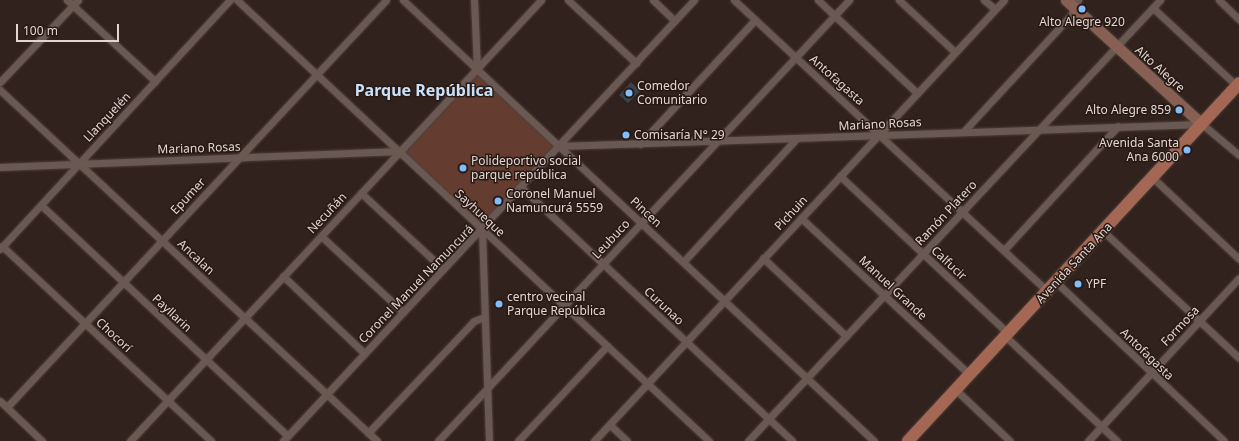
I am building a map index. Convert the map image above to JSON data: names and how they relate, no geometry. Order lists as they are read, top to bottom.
{
  "streets": {
    "main road": ["Alto Alegre", "Avenida Santa Ana"],
    "street": [
      "Antofagasta",
      "Llanquelén",
      "Mariano Rosas",
      "Epumer",
      "Pincen",
      "Necuñán",
      "Sayhueque",
      "Pichuin",
      "Ramón Platero",
      "Leubuco",
      "Ancalan",
      "Calfucir",
      "Coronel Manuel Namuncurá",
      "Manuel Grande",
      "Curunao",
      "Payllarin",
      "Formosa",
      "Chocorí"
    ]
  },
  "crossings": [
    ["Alto Alegre", "Mariano Rosas"],
    ["Alto Alegre", "Ramón Platero"],
    ["Alto Alegre", "Avenida Santa Ana"],
    ["Antofagasta", "Mariano Rosas"],
    ["Antofagasta", "Pichuin"],
    ["Antofagasta", "Ramón Platero"],
    ["Antofagasta", "Leubuco"],
    ["Antofagasta", "Avenida Santa Ana"],
    ["Antofagasta", "Formosa"],
    ["Llanquelén", "Mariano Rosas"],
    ["Llanquelén", "Ancalan"],
    ["Llanquelén", "Payllarin"],
    ["Llanquelén", "Chocorí"],
    ["Mariano Rosas", "Epumer"],
    ["Mariano Rosas", "Pincen"],
    ["Mariano Rosas", "Necuñán"],
    ["Mariano Rosas", "Sayhueque"],
    ["Mariano Rosas", "Pichuin"],
    ["Mariano Rosas", "Ramón Platero"],
    ["Mariano Rosas", "Leubuco"],
    ["Mariano Rosas", "Ancalan"],
    ["Mariano Rosas", "Avenida Santa Ana"],
    ["Mariano Rosas", "Coronel Manuel Namuncurá"],
    ["Epumer", "Sayhueque"],
    ["Epumer", "Ancalan"],
    ["Epumer", "Payllarin"],
    ["Epumer", "Chocorí"],
    ["Pincen", "Necuñán"],
    ["Pincen", "Pichuin"],
    ["Pincen", "Ramón Platero"],
    ["Pincen", "Leubuco"],
    ["Pincen", "Coronel Manuel Namuncurá"],
    ["Necuñán", "Sayhueque"],
    ["Necuñán", "Ancalan"],
    ["Necuñán", "Payllarin"],
    ["Necuñán", "Chocorí"],
    ["Sayhueque", "Pichuin"],
    ["Sayhueque", "Leubuco"],
    ["Sayhueque", "Coronel Manuel Namuncurá"],
    ["Pichuin", "Calfucir"],
    ["Pichuin", "Manuel Grande"],
    ["Pichuin", "Curunao"],
    ["Ramón Platero", "Calfucir"],
    ["Ramón Platero", "Manuel Grande"],
    ["Ramón Platero", "Curunao"],
    ["Leubuco", "Curunao"],
    ["Ancalan", "Coronel Manuel Namuncurá"],
    ["Calfucir", "Avenida Santa Ana"],
    ["Calfucir", "Formosa"],
    ["Avenida Santa Ana", "Manuel Grande"],
    ["Coronel Manuel Namuncurá", "Curunao"],
    ["Coronel Manuel Namuncurá", "Payllarin"]
  ],
  "districts": ["Parque República"],
  "places": [
    "Alto Alegre 920",
    "Comedor Comunitario",
    "Alto Alegre 859",
    "Comisaría N° 29",
    "Avenida Santa Ana 6000",
    "Polideportivo social parque república",
    "Coronel Manuel Namuncurá 5559",
    "YPF",
    "centro vecinal Parque República"
  ],
  "scale_bar": "100 m"
}
